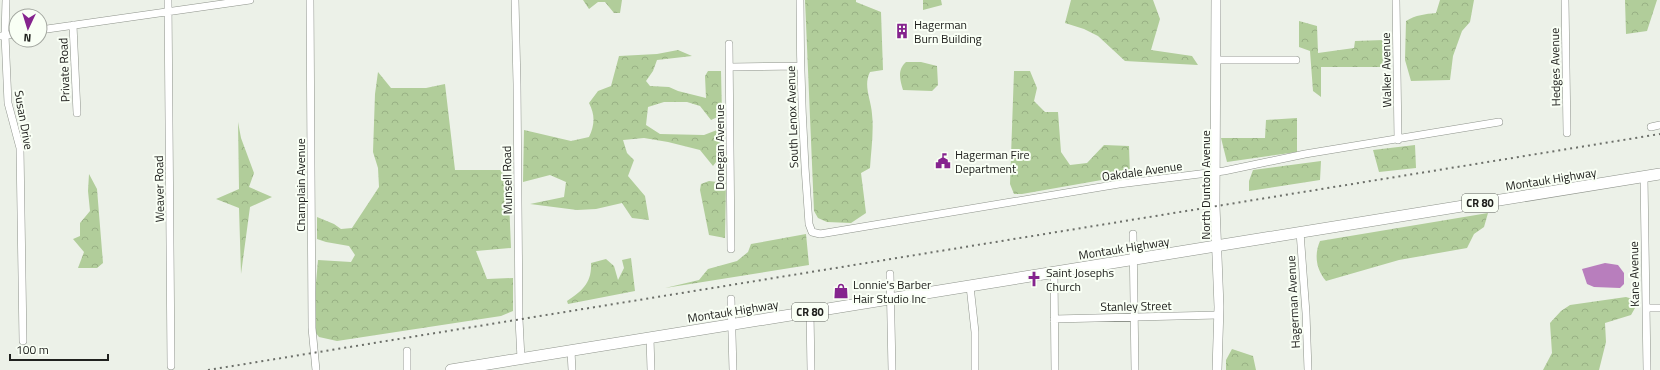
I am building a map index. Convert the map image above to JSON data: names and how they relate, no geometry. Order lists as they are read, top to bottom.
{
  "streets": {
    "main road": ["Montauk Highway", "CR 80"],
    "street": [
      "Hedges Avenue",
      "Private Road",
      "Walker Avenue",
      "South Lenox Avenue",
      "Susan Drive",
      "Donegan Avenue",
      "Oakdale Avenue",
      "Munsell Road",
      "Champlain Avenue",
      "North Dunton Avenue",
      "Weaver Road",
      "Kane Avenue",
      "Hagerman Avenue",
      "Stanley Street"
    ]
  },
  "crossings": [
    ["Walker Avenue", "Oakdale Avenue"],
    ["South Lenox Avenue", "Oakdale Avenue"],
    ["Oakdale Avenue", "North Dunton Avenue"],
    ["Montauk Highway", "Munsell Road"],
    ["Montauk Highway", "North Dunton Avenue"],
    ["Montauk Highway", "Kane Avenue"],
    ["Montauk Highway", "Hagerman Avenue"],
    ["North Dunton Avenue", "Stanley Street"]
  ],
  "places": {
    "building": ["Hagerman Burn Building"],
    "public building": ["Hagerman Fire Department"],
    "church": ["Saint Josephs Church"],
    "shop": ["Lonnie's Barber Hair Studio Inc"]
  },
  "scale_bar": "100 m",
  "north": "bottom"
}
